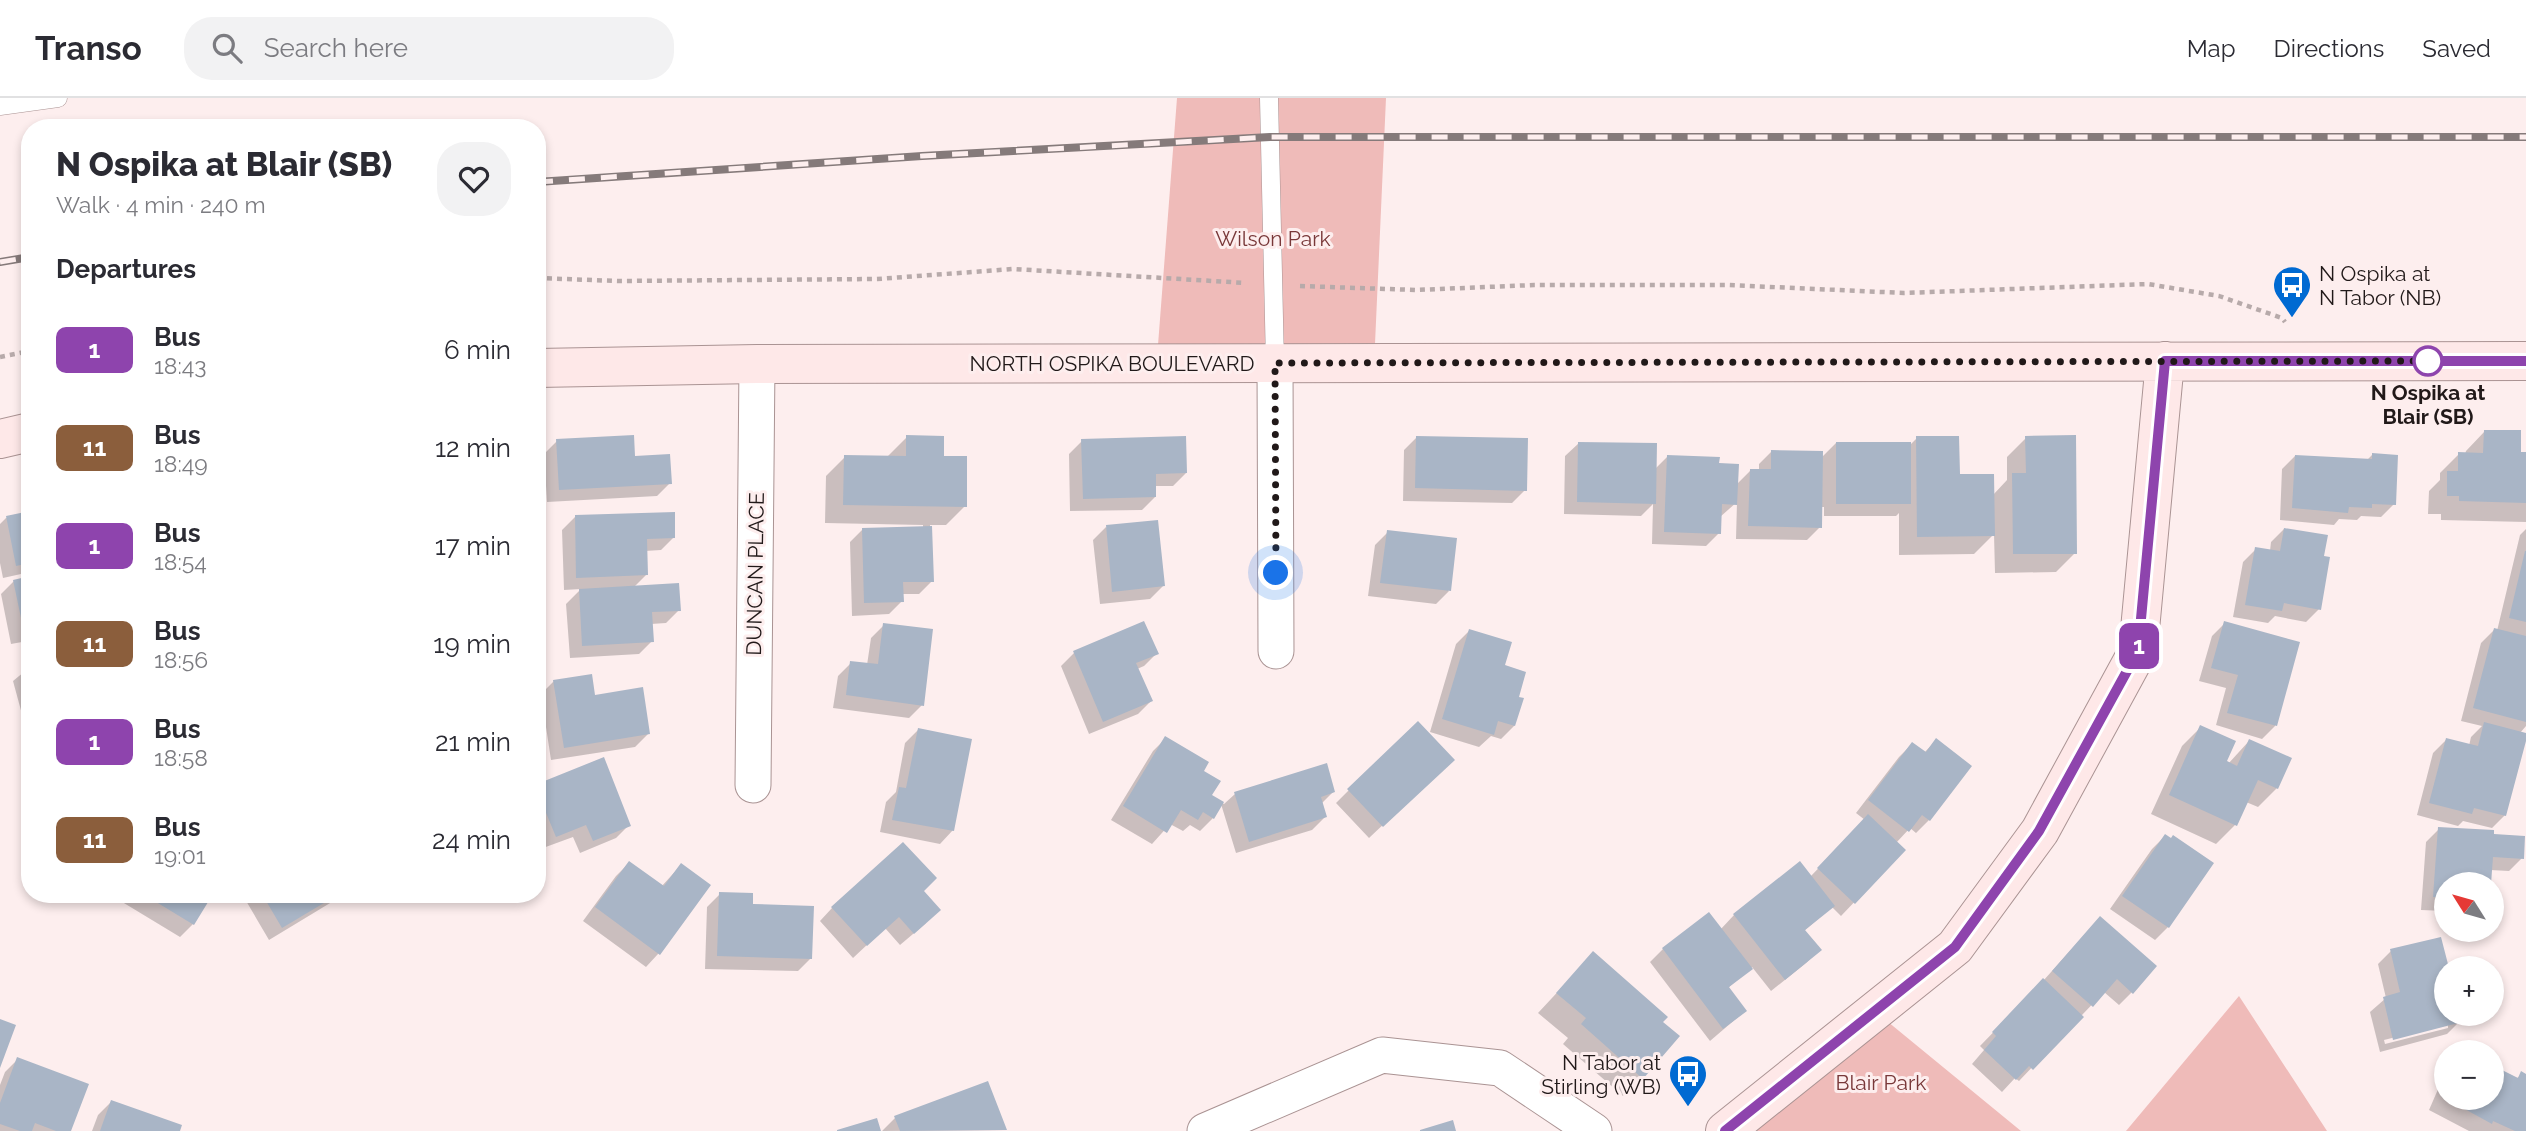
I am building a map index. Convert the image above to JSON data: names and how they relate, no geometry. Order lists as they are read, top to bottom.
{
  "streets": {
    "street": ["NORTH OSPIKA BOULEVARD", "DUNCAN PLACE"]
  },
  "crossings": [
    ["NORTH OSPIKA BOULEVARD", "DUNCAN PLACE"]
  ],
  "parks": ["Wilson Park", "Blair Park"],
  "places": {
    "bus stop": ["N Ospika at N Tabor (NB)", "N Tabor at Stirling (WB)"],
    "other": ["N Ospika at Blair (SB)"]
  },
  "lines": ["bus line 1"],
  "north": "top left",
  "page": {
    "header": "Transo",
    "search": "Search here",
    "nav": ["Map", "Directions", "Saved"],
    "on_map": "1",
    "heading": [
      ["N Ospika at Blair (SB)", "Walk · 4 min · 240 m"],
      "Departures"
    ],
    "list": [
      {
        "mark": "1",
        "name": "Bus",
        "note": "18:43",
        "value": "6 min"
      },
      {
        "mark": "11",
        "name": "Bus",
        "note": "18:49",
        "value": "12 min"
      },
      {
        "mark": "1",
        "name": "Bus",
        "note": "18:54",
        "value": "17 min"
      },
      {
        "mark": "11",
        "name": "Bus",
        "note": "18:56",
        "value": "19 min"
      },
      {
        "mark": "1",
        "name": "Bus",
        "note": "18:58",
        "value": "21 min"
      },
      {
        "mark": "11",
        "name": "Bus",
        "note": "19:01",
        "value": "24 min"
      }
    ],
    "map_buttons": ["+", "−"]
  }
}
